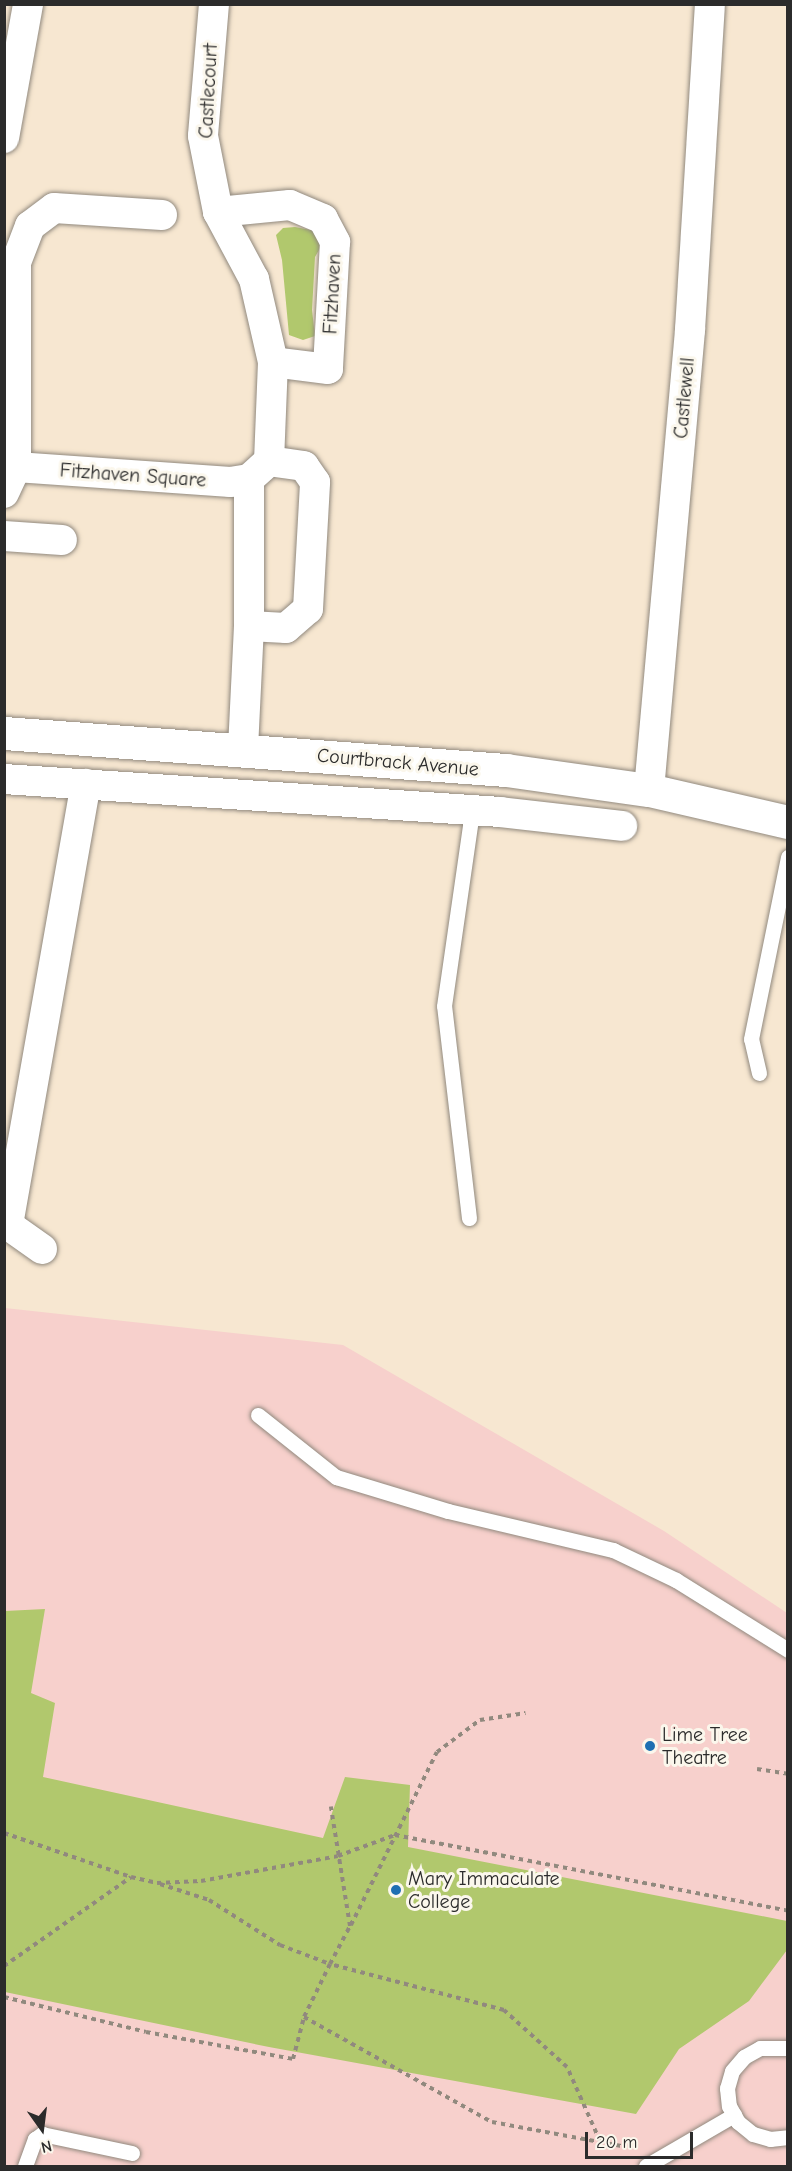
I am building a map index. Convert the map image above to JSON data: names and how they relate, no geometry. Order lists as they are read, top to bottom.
{
  "streets": {
    "street": [
      "Castlecourt",
      "Fitzhaven",
      "Castlewell",
      "Fitzhaven Square",
      "Courtbrack Avenue"
    ]
  },
  "crossings": [
    ["Castlecourt", "Fitzhaven"],
    ["Castlewell", "Courtbrack Avenue"]
  ],
  "places": ["Lime Tree Theatre", "Mary Immaculate College"],
  "scale_bar": "20 m",
  "north": "bottom"
}
